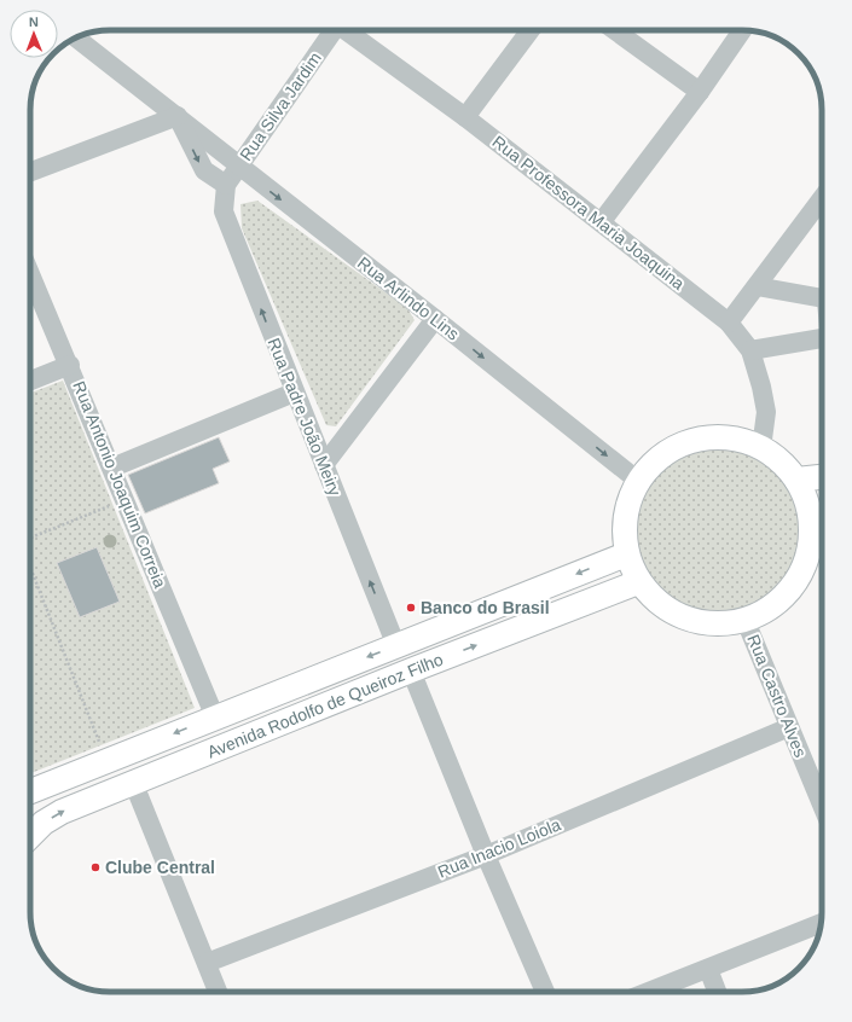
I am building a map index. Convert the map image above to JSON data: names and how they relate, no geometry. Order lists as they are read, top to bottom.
{
  "streets": {
    "main road": ["Avenida Rodolfo de Queiroz Filho"],
    "street": [
      "Rua Silva Jardim",
      "Rua Professora Maria Joaquina",
      "Rua Arlindo Lins",
      "Rua Padre João Meiry",
      "Rua Antonio Joaquim Correia",
      "Rua Castro Alves",
      "Rua Inacio Loiola"
    ]
  },
  "crossings": [
    ["Rua Silva Jardim", "Rua Arlindo Lins"],
    ["Rua Silva Jardim", "Rua Padre João Meiry"],
    ["Rua Arlindo Lins", "Rua Padre João Meiry"],
    ["Rua Padre João Meiry", "Avenida Rodolfo de Queiroz Filho"],
    ["Rua Antonio Joaquim Correia", "Avenida Rodolfo de Queiroz Filho"],
    ["Rua Castro Alves", "Rua Inacio Loiola"]
  ],
  "one_way": ["Rua Arlindo Lins", "Rua Padre João Meiry"],
  "places": ["Banco do Brasil", "Clube Central"],
  "north": "top"
}
